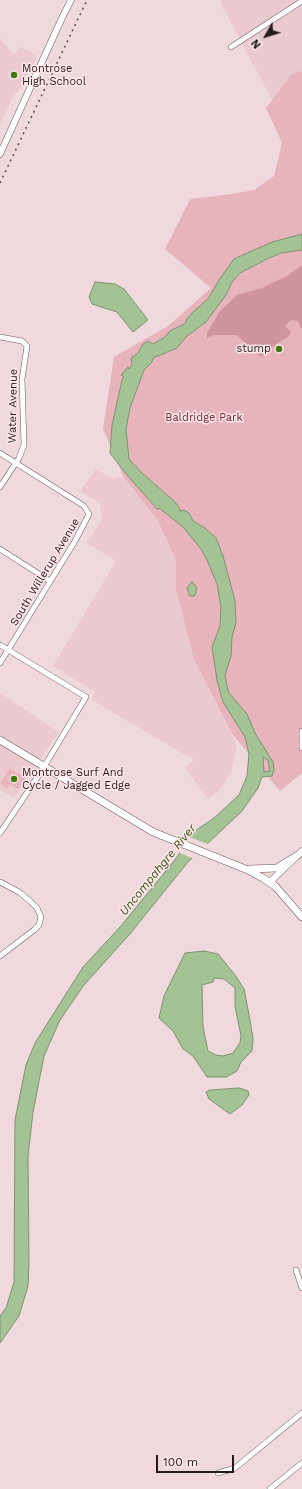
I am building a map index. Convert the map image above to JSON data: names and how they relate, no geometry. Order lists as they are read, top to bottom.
{
  "streets": {
    "street": ["Water Avenue", "South Willerup Avenue"]
  },
  "crossings": [
    ["Water Avenue", "South Willerup Avenue"]
  ],
  "water": ["Uncompahgre River"],
  "parks": ["Baldridge Park"],
  "places": ["Montrose High School", "stump", "Montrose Surf And Cycle / Jagged Edge"],
  "scale_bar": "100 m",
  "north": "bottom left"
}
